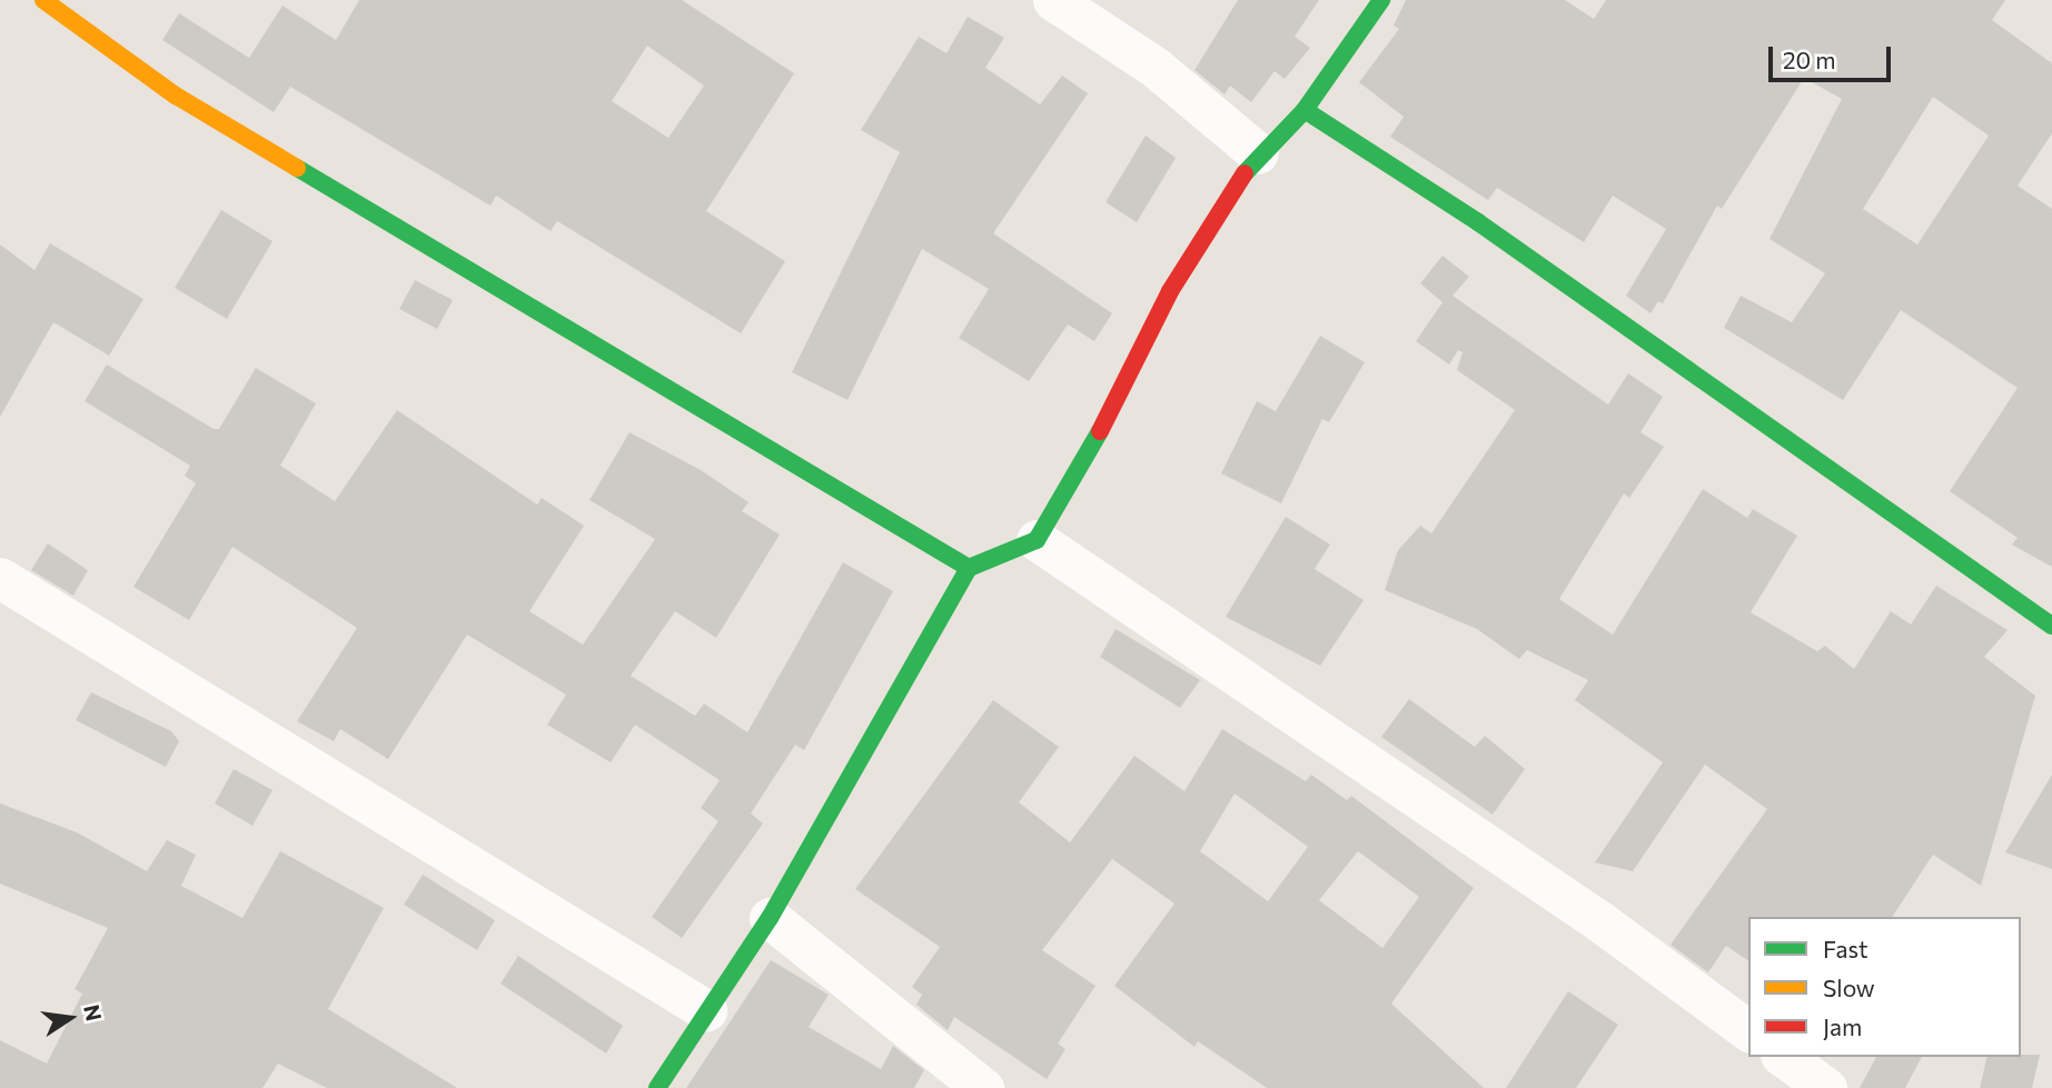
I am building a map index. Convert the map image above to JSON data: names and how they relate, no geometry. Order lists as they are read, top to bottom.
{
  "legend": ["Fast", "Slow", "Jam"],
  "scale_bar": "20 m",
  "north": "right"
}
